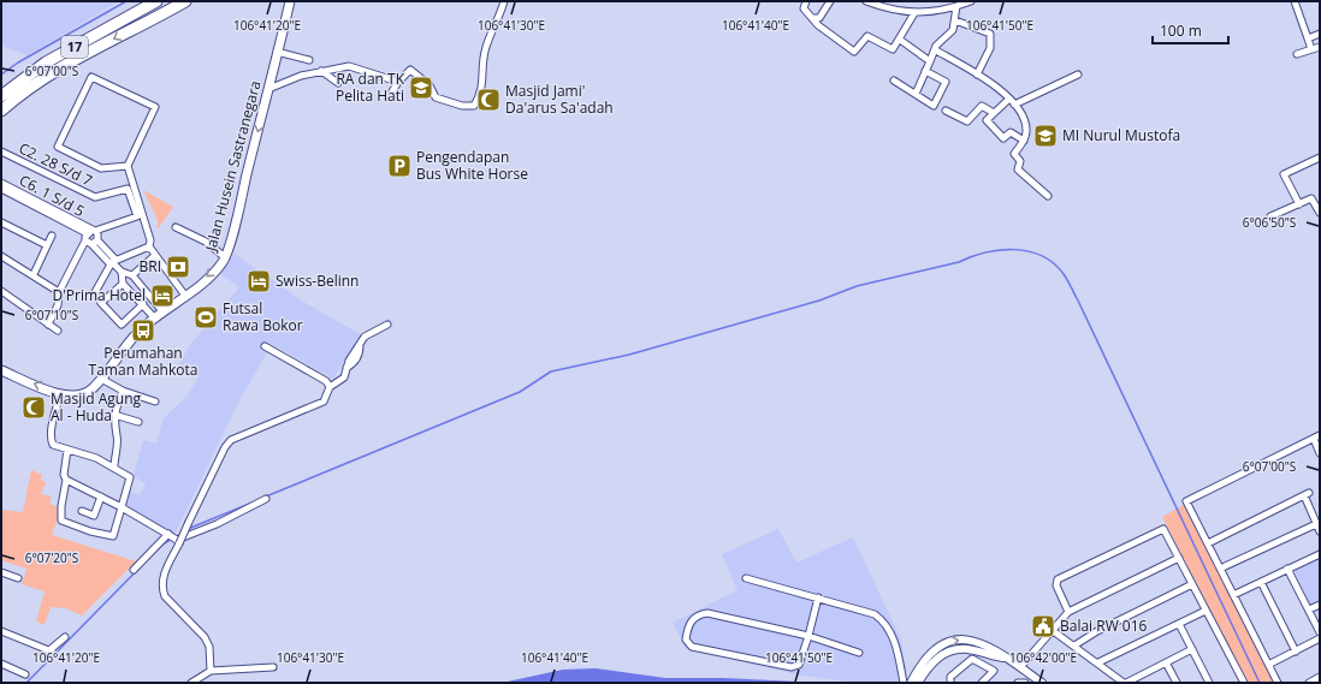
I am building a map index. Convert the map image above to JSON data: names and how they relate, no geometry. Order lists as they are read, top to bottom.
{
  "streets": {
    "highway": ["17"],
    "main road": ["Jalan Husein Sastranegara"],
    "street": ["C2. 28 S/d 7", "C6. 1 S/d 5"]
  },
  "crossings": [
    ["C2. 28 S/d 7", "C6. 1 S/d 5"]
  ],
  "places": {
    "school or university": ["RA dan TK Pelita Hati", "MI Nurul Mustofa"],
    "mosque": ["Masjid Jami' Da'arus Sa'adah", "Masjid Agung Al - Huda"],
    "parking": ["Pengendapan Bus White Horse"],
    "bank": ["BRI"],
    "hotel": ["Swiss-Belinn", "D'Prima Hotel"],
    "sports": ["Futsal Rawa Bokor"],
    "bus stop": ["Perumahan Taman Mahkota"],
    "public building": ["Balai RW 016"]
  },
  "scale_bar": "100 m",
  "coordinates": [
    "106°41'20\"E",
    "106°41'30\"E",
    "106°41'40\"E",
    "106°41'50\"E",
    "6°07'00\"S",
    "6°06'50\"S",
    "6°07'10\"S",
    "6°07'20\"S",
    "106°42'00\"E"
  ]
}
